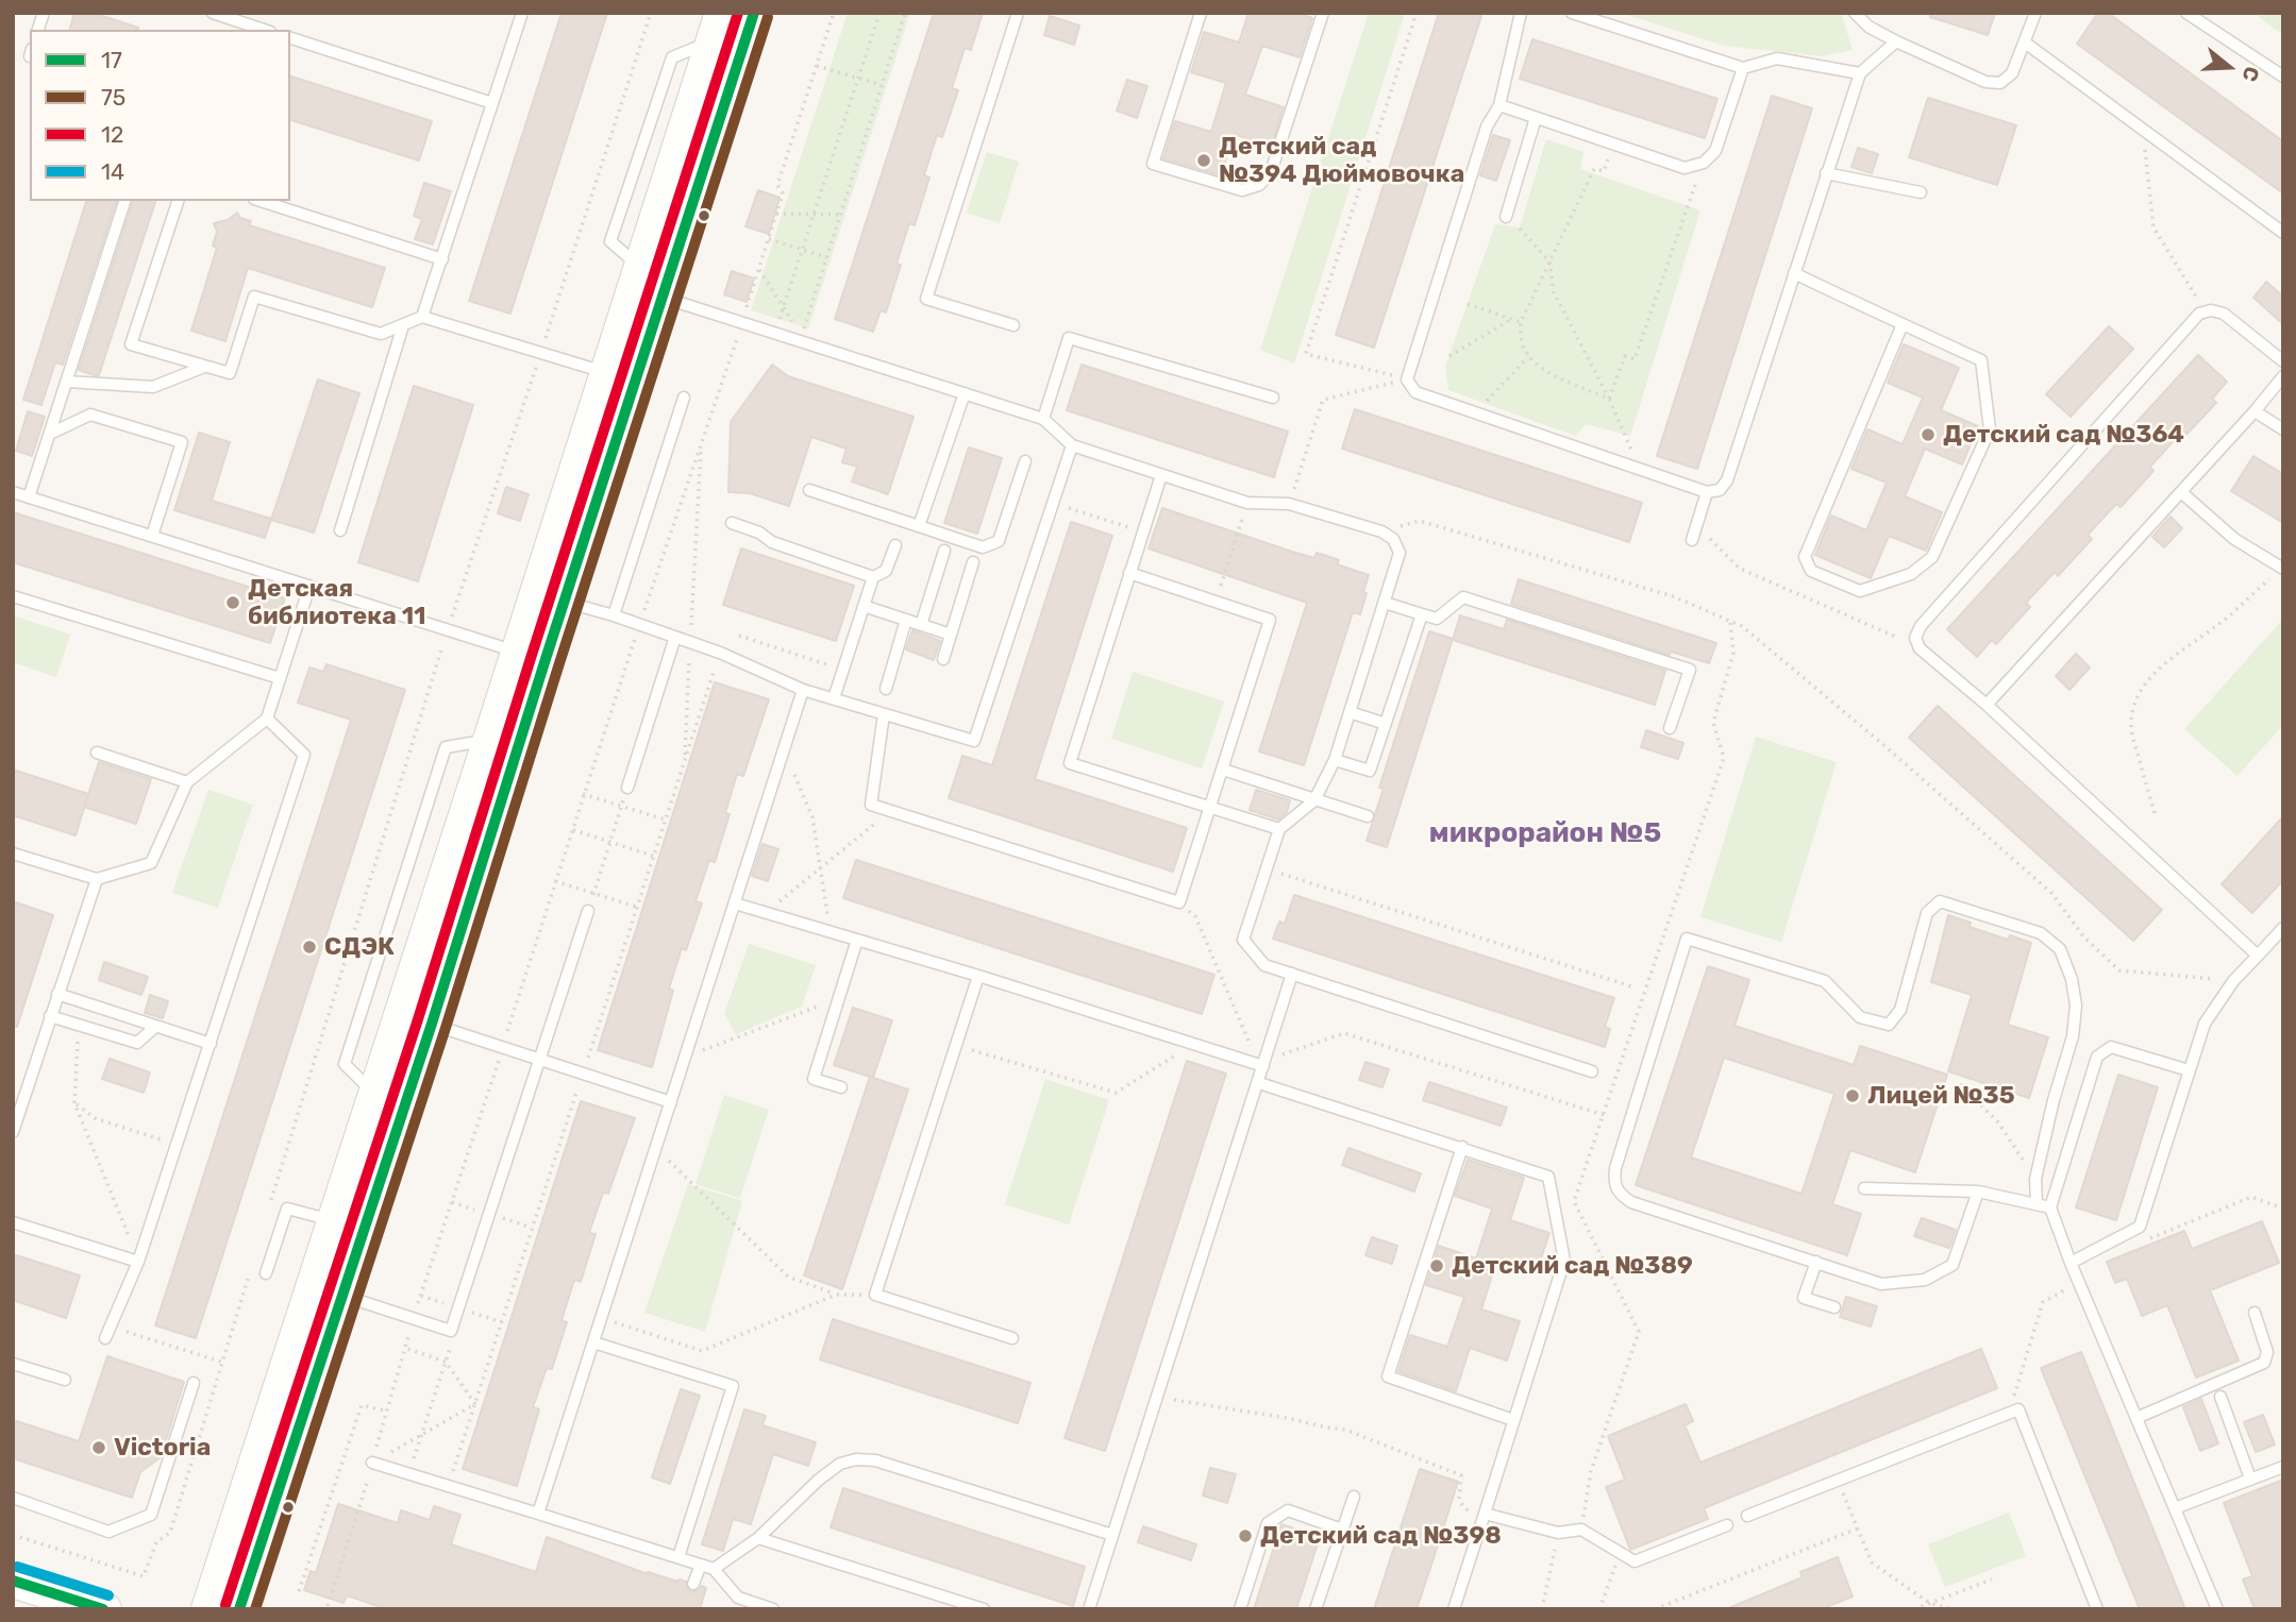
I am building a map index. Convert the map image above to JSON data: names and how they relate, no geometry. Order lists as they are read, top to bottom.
{
  "districts": ["микрорайон №5"],
  "places": [
    "Детский сад №394 Дюймовочка",
    "Детский сад №364",
    "Детская библиотека 11",
    "СДЭК",
    "Лицей №35",
    "Детский сад №389",
    "Victoria",
    "Детский сад №398"
  ],
  "lines": [
    "transit line 17",
    "transit line 12",
    "transit line 75",
    "transit line 14"
  ],
  "legend": [
    "17",
    "75",
    "12",
    "14"
  ],
  "north": "right"
}
